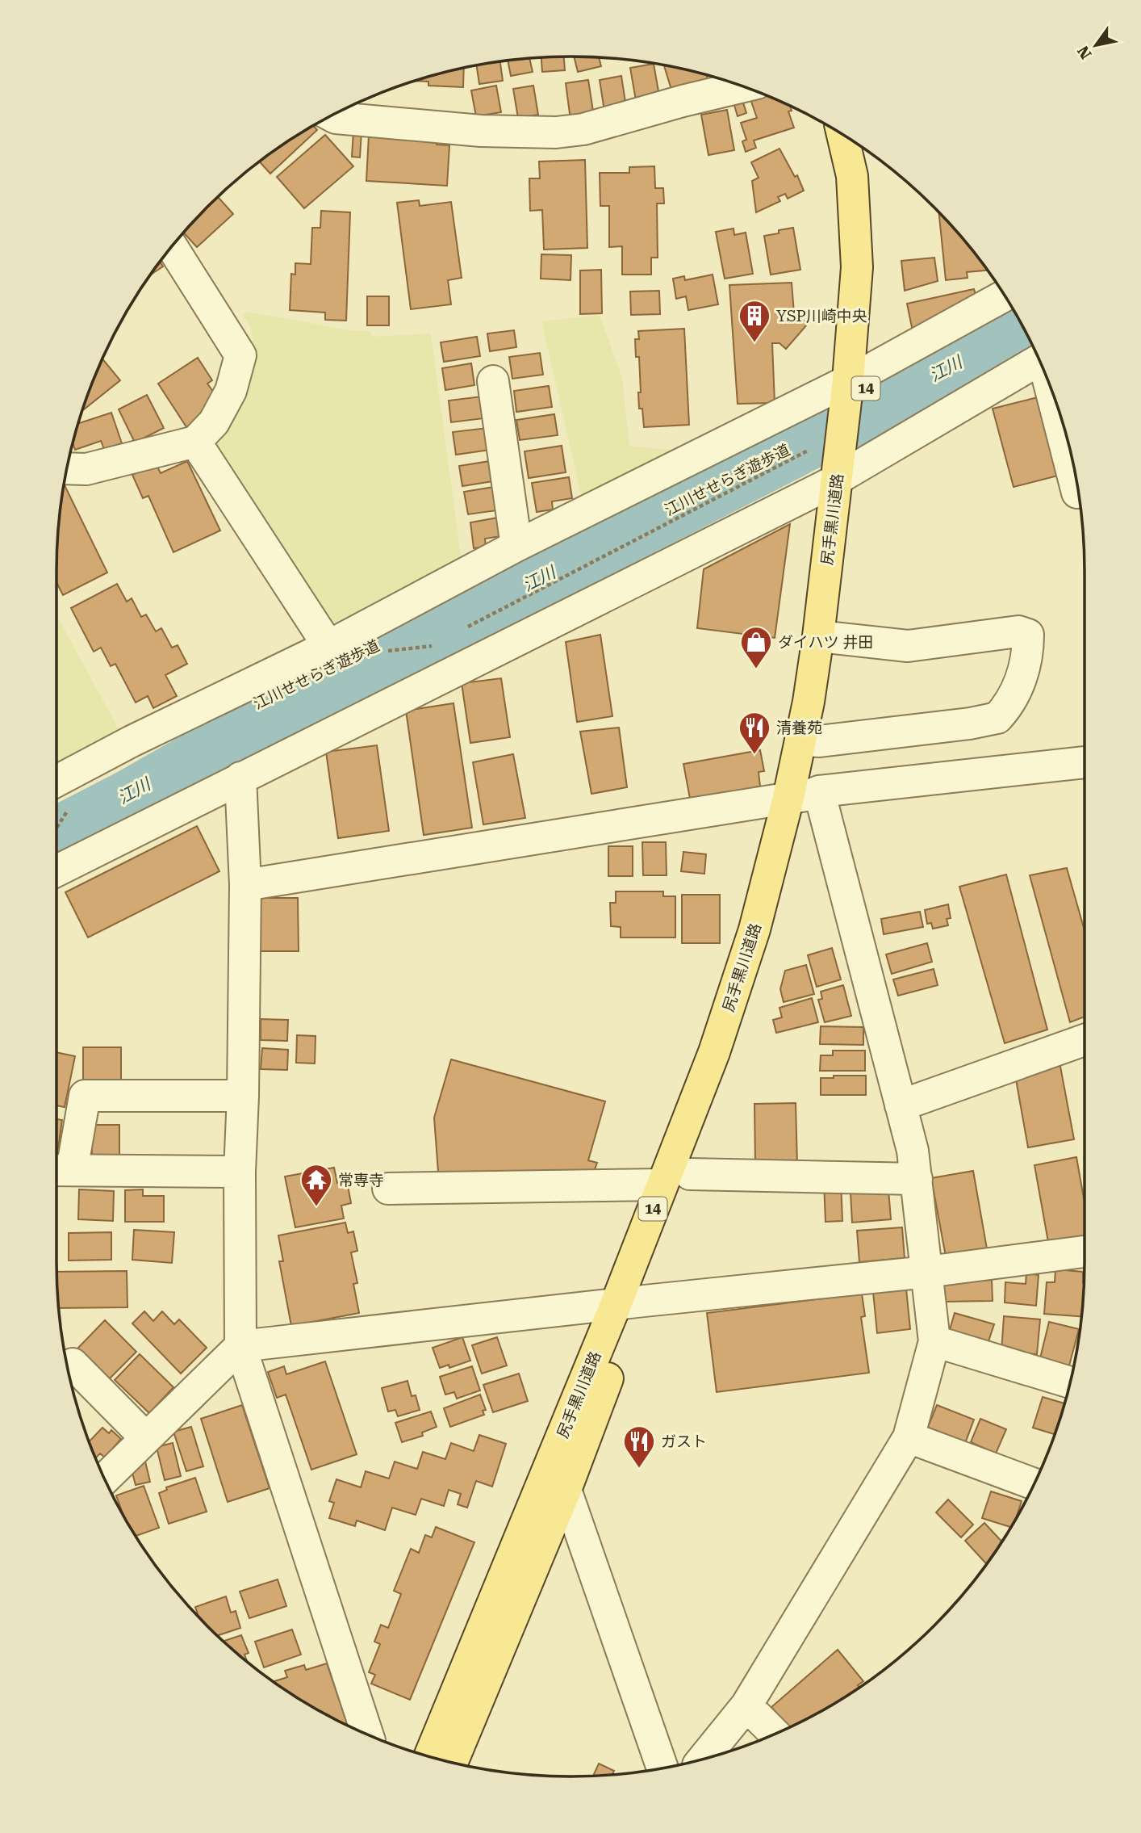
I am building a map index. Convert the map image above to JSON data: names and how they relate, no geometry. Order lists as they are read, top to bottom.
{
  "streets": {
    "main road": ["14", "尻手黒川道路"],
    "path": ["江川せせらぎ遊歩道"]
  },
  "water": ["江川"],
  "places": {
    "building": ["YSP川崎中央"],
    "shop": ["ダイハツ 井田"],
    "restaurant": ["清養苑", "ガスト"],
    "temple": ["常専寺"]
  },
  "north": "bottom left"
}
